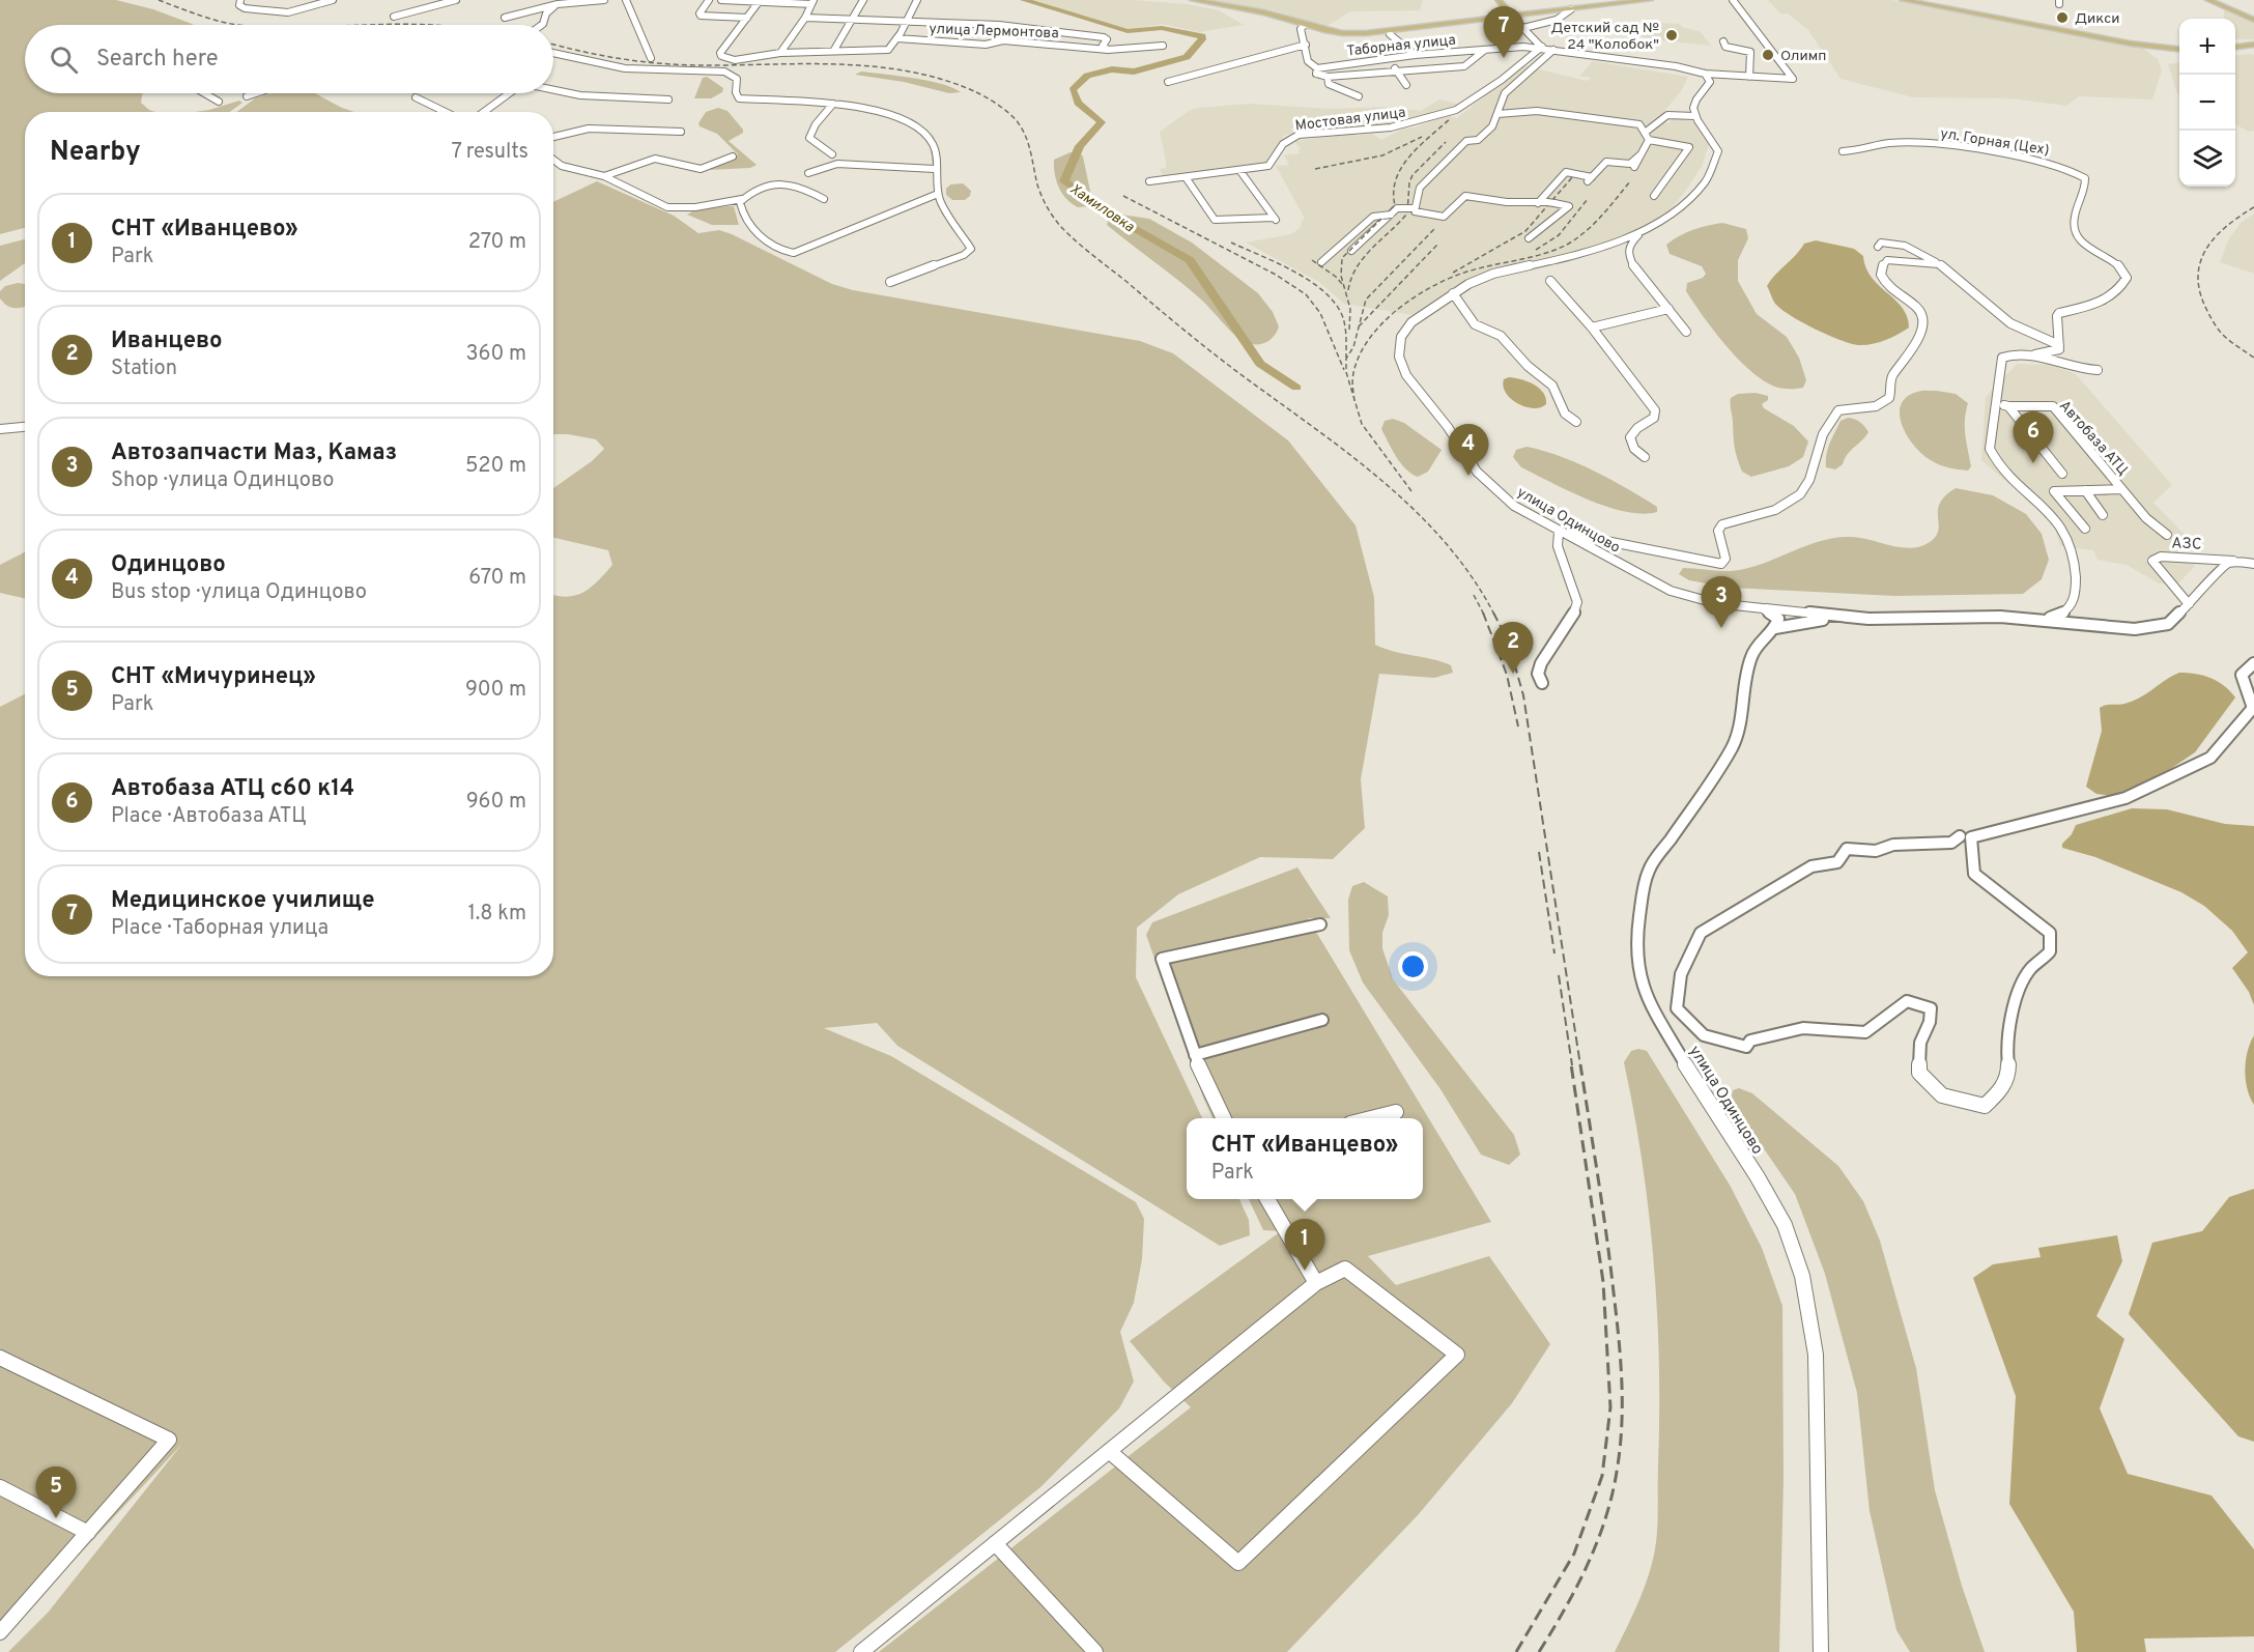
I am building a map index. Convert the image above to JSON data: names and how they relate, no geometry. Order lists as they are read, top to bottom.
{
  "streets": {
    "street": [
      "улица Лермонтова",
      "Таборная улица",
      "Мостовая улица",
      "ул. Горная (Цех)",
      "Автобаза АТЦ",
      "улица Одинцово",
      "АЗС"
    ]
  },
  "crossings": [
    ["Таборная улица", "Мостовая улица"],
    ["Автобаза АТЦ", "улица Одинцово"],
    ["улица Одинцово", "АЗС"]
  ],
  "water": ["Хамиловка"],
  "places": ["Дикси", "Детский сад № 24 \"Колобок\"", "Олимп"],
  "page": {
    "pins": [
      "7",
      "6",
      "4",
      "3",
      "2",
      "1",
      "5"
    ],
    "map_buttons": ["+", "−"],
    "search": "Search here",
    "heading": ["Nearby", "7 results"],
    "list": [
      {
        "mark": "1",
        "name": "СНТ «Иванцево»",
        "note": "Park",
        "value": "270 m"
      },
      {
        "mark": "2",
        "name": "Иванцево",
        "note": "Station",
        "value": "360 m"
      },
      {
        "mark": "3",
        "name": "Автозапчасти Маз, Камаз",
        "note": "Shop · улица Одинцово",
        "value": "520 m"
      },
      {
        "mark": "4",
        "name": "Одинцово",
        "note": "Bus stop · улица Одинцово",
        "value": "670 m"
      },
      {
        "mark": "5",
        "name": "СНТ «Мичуринец»",
        "note": "Park",
        "value": "900 m"
      },
      {
        "mark": "6",
        "name": "Автобаза АТЦ с60 к14",
        "note": "Place · Автобаза АТЦ",
        "value": "960 m"
      },
      {
        "mark": "7",
        "name": "Медицинское училище",
        "note": "Place · Таборная улица",
        "value": "1.8 km"
      }
    ],
    "popup": ["СНТ «Иванцево»", "Park"]
  }
}
